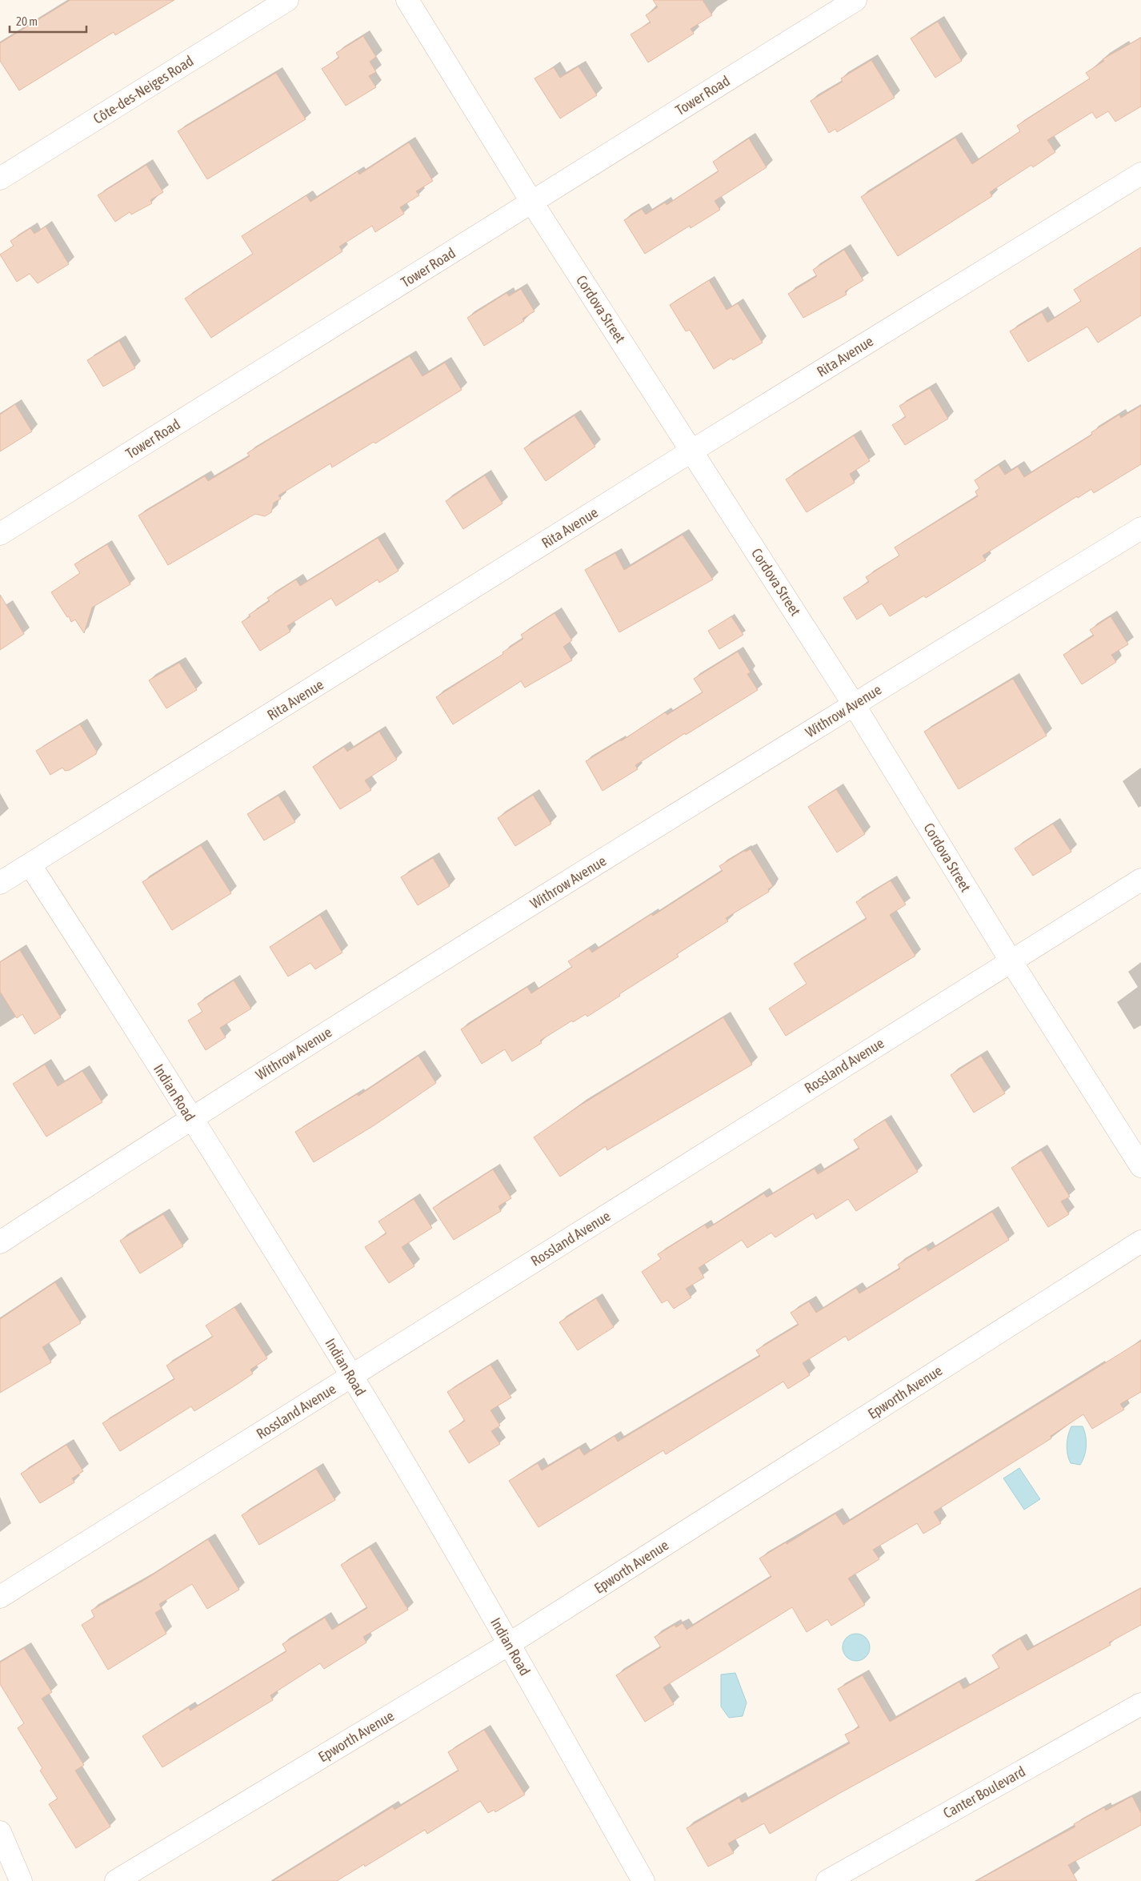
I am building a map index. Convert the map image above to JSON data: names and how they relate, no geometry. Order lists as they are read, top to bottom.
{
  "streets": {
    "street": [
      "Côte-des-Neiges Road",
      "Tower Road",
      "Cordova Street",
      "Rita Avenue",
      "Withrow Avenue",
      "Rossland Avenue",
      "Indian Road",
      "Epworth Avenue",
      "Canter Boulevard"
    ]
  },
  "crossings": [
    ["Tower Road", "Cordova Street"],
    ["Cordova Street", "Rita Avenue"],
    ["Cordova Street", "Withrow Avenue"],
    ["Cordova Street", "Rossland Avenue"],
    ["Rita Avenue", "Indian Road"],
    ["Withrow Avenue", "Indian Road"],
    ["Rossland Avenue", "Indian Road"],
    ["Indian Road", "Epworth Avenue"]
  ],
  "scale_bar": "20 m"
}
